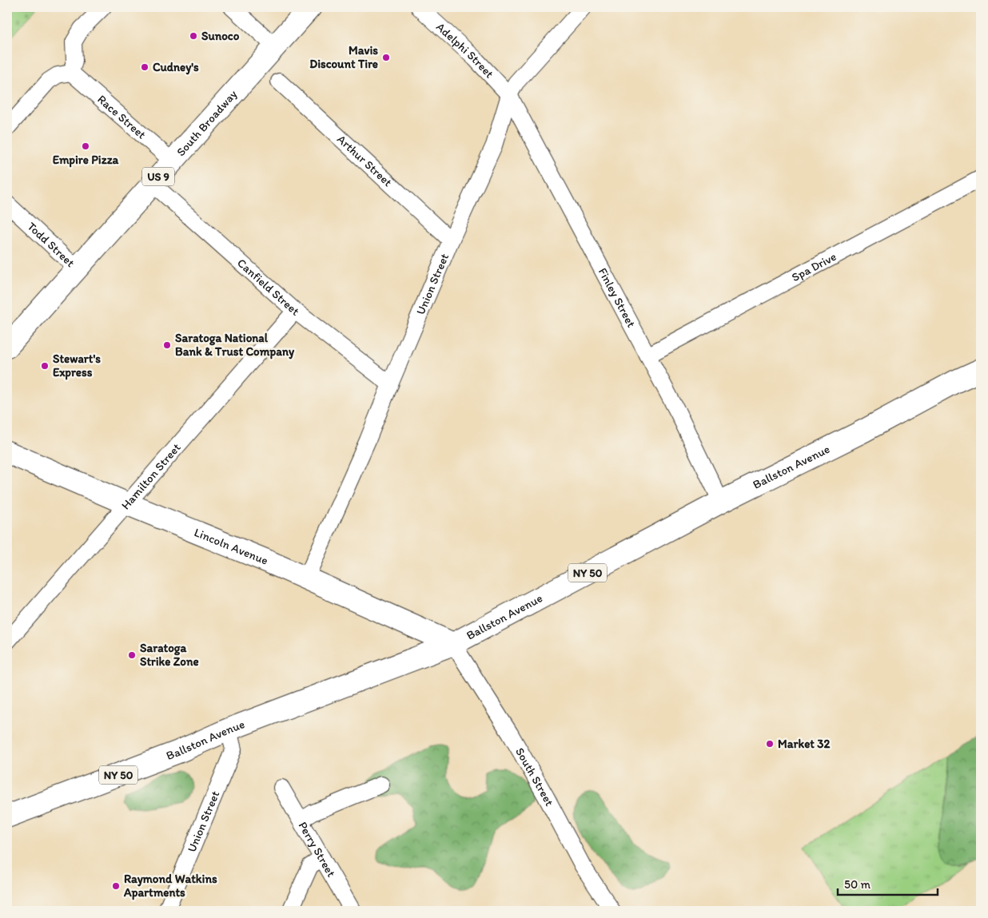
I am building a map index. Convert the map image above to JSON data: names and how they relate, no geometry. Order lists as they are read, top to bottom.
{
  "streets": {
    "main road": [
      "South Broadway",
      "US 9",
      "Ballston Avenue",
      "Lincoln Avenue",
      "NY 50"
    ],
    "street": [
      "Adelphi Street",
      "Race Street",
      "Arthur Street",
      "Todd Street",
      "Spa Drive",
      "Union Street",
      "Canfield Street",
      "Finley Street",
      "Hamilton Street",
      "South Street",
      "Perry Street"
    ]
  },
  "crossings": [
    ["Adelphi Street", "Union Street"],
    ["Adelphi Street", "Finley Street"],
    ["Race Street", "South Broadway"],
    ["South Broadway", "Todd Street"],
    ["South Broadway", "Canfield Street"],
    ["Arthur Street", "Union Street"],
    ["Spa Drive", "Finley Street"],
    ["Union Street", "Canfield Street"],
    ["Union Street", "Finley Street"],
    ["Union Street", "Ballston Avenue"],
    ["Union Street", "Lincoln Avenue"],
    ["Canfield Street", "Hamilton Street"],
    ["Finley Street", "Ballston Avenue"],
    ["Ballston Avenue", "Lincoln Avenue"],
    ["Ballston Avenue", "South Street"],
    ["Hamilton Street", "Lincoln Avenue"],
    ["Lincoln Avenue", "South Street"]
  ],
  "places": [
    "Sunoco",
    "Mavis Discount Tire",
    "Cudney's",
    "Empire Pizza",
    "Saratoga National Bank & Trust Company",
    "Stewart's Express",
    "Saratoga Strike Zone",
    "Market 32",
    "Raymond Watkins Apartments"
  ],
  "scale_bar": "50 m"
}
